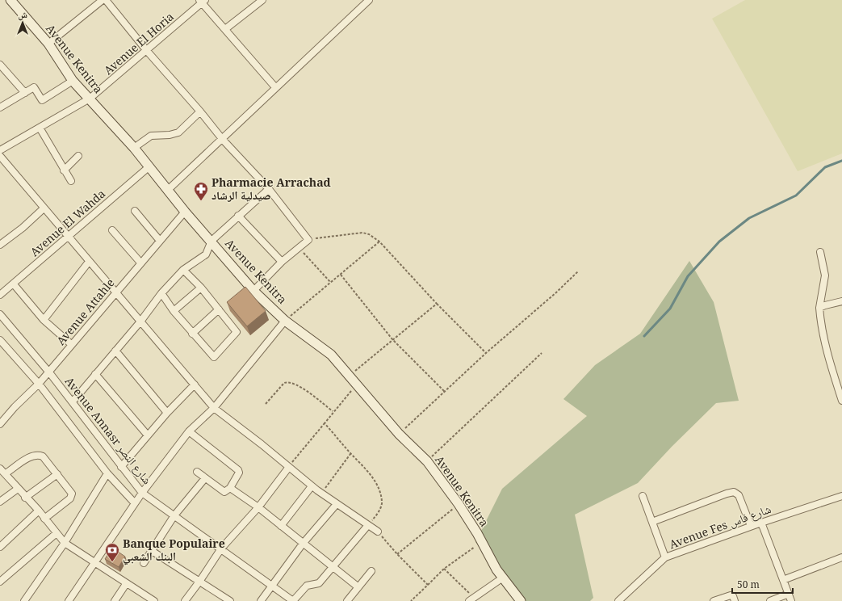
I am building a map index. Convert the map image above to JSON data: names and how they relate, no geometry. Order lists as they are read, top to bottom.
{
  "streets": {
    "street": [
      "Avenue El Horia",
      "Avenue Kenitra",
      "Avenue El Wahda",
      "Avenue Attahle",
      "Avenue Annasr شارع النصر",
      "Avenue Fes شارع فاس"
    ]
  },
  "crossings": [
    ["Avenue El Horia", "Avenue Kenitra"],
    ["Avenue Kenitra", "Avenue El Wahda"],
    ["Avenue Kenitra", "Avenue Attahle"],
    ["Avenue Attahle", "Avenue Annasr شارع النصر"]
  ],
  "places": {
    "pharmacy": ["Pharmacie Arrachad صيدلية الرشاد"],
    "bank": ["Banque Populaire البنك الشعبي"]
  },
  "scale_bar": "50 m",
  "north": "top"
}
